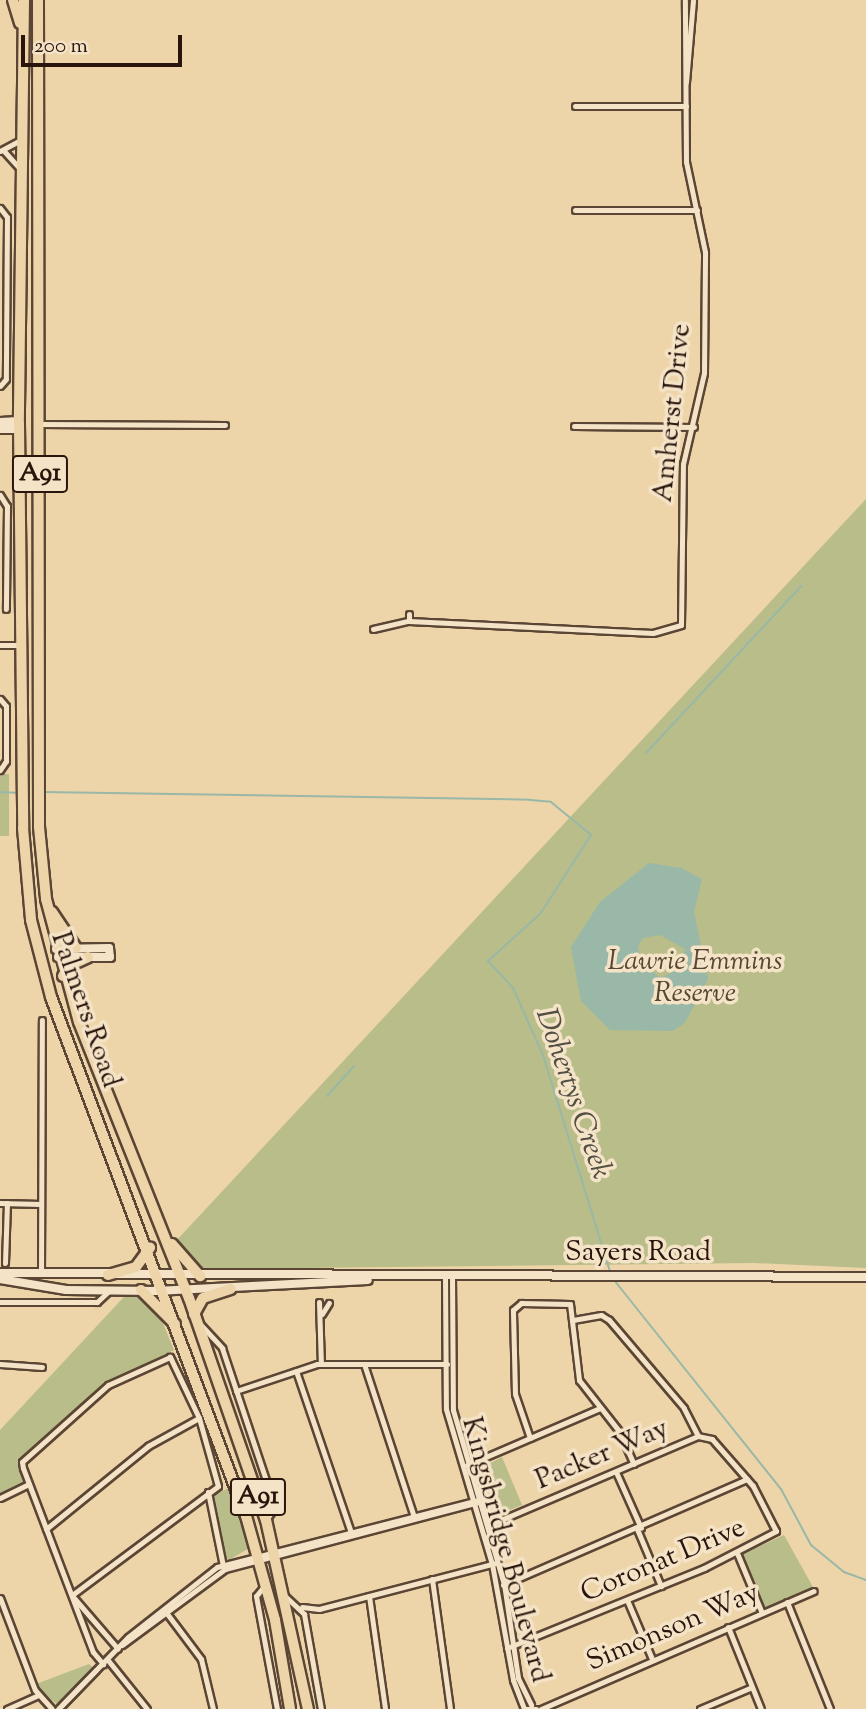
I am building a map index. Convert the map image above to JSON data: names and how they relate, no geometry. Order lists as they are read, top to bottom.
{
  "streets": {
    "highway": ["A91", "Palmers Road"],
    "main road": ["Sayers Road"],
    "street": [
      "Amherst Drive",
      "Packer Way",
      "Kingsbridge Boulevard",
      "Coronat Drive",
      "Simonson Way"
    ]
  },
  "crossings": [
    ["Palmers Road", "Sayers Road"],
    ["Sayers Road", "Kingsbridge Boulevard"],
    ["Packer Way", "Kingsbridge Boulevard"],
    ["Packer Way", "Coronat Drive"],
    ["Kingsbridge Boulevard", "Coronat Drive"],
    ["Kingsbridge Boulevard", "Simonson Way"]
  ],
  "water": ["Dohertys Creek"],
  "parks": ["Lawrie Emmins Reserve"],
  "scale_bar": "200 m"
}
